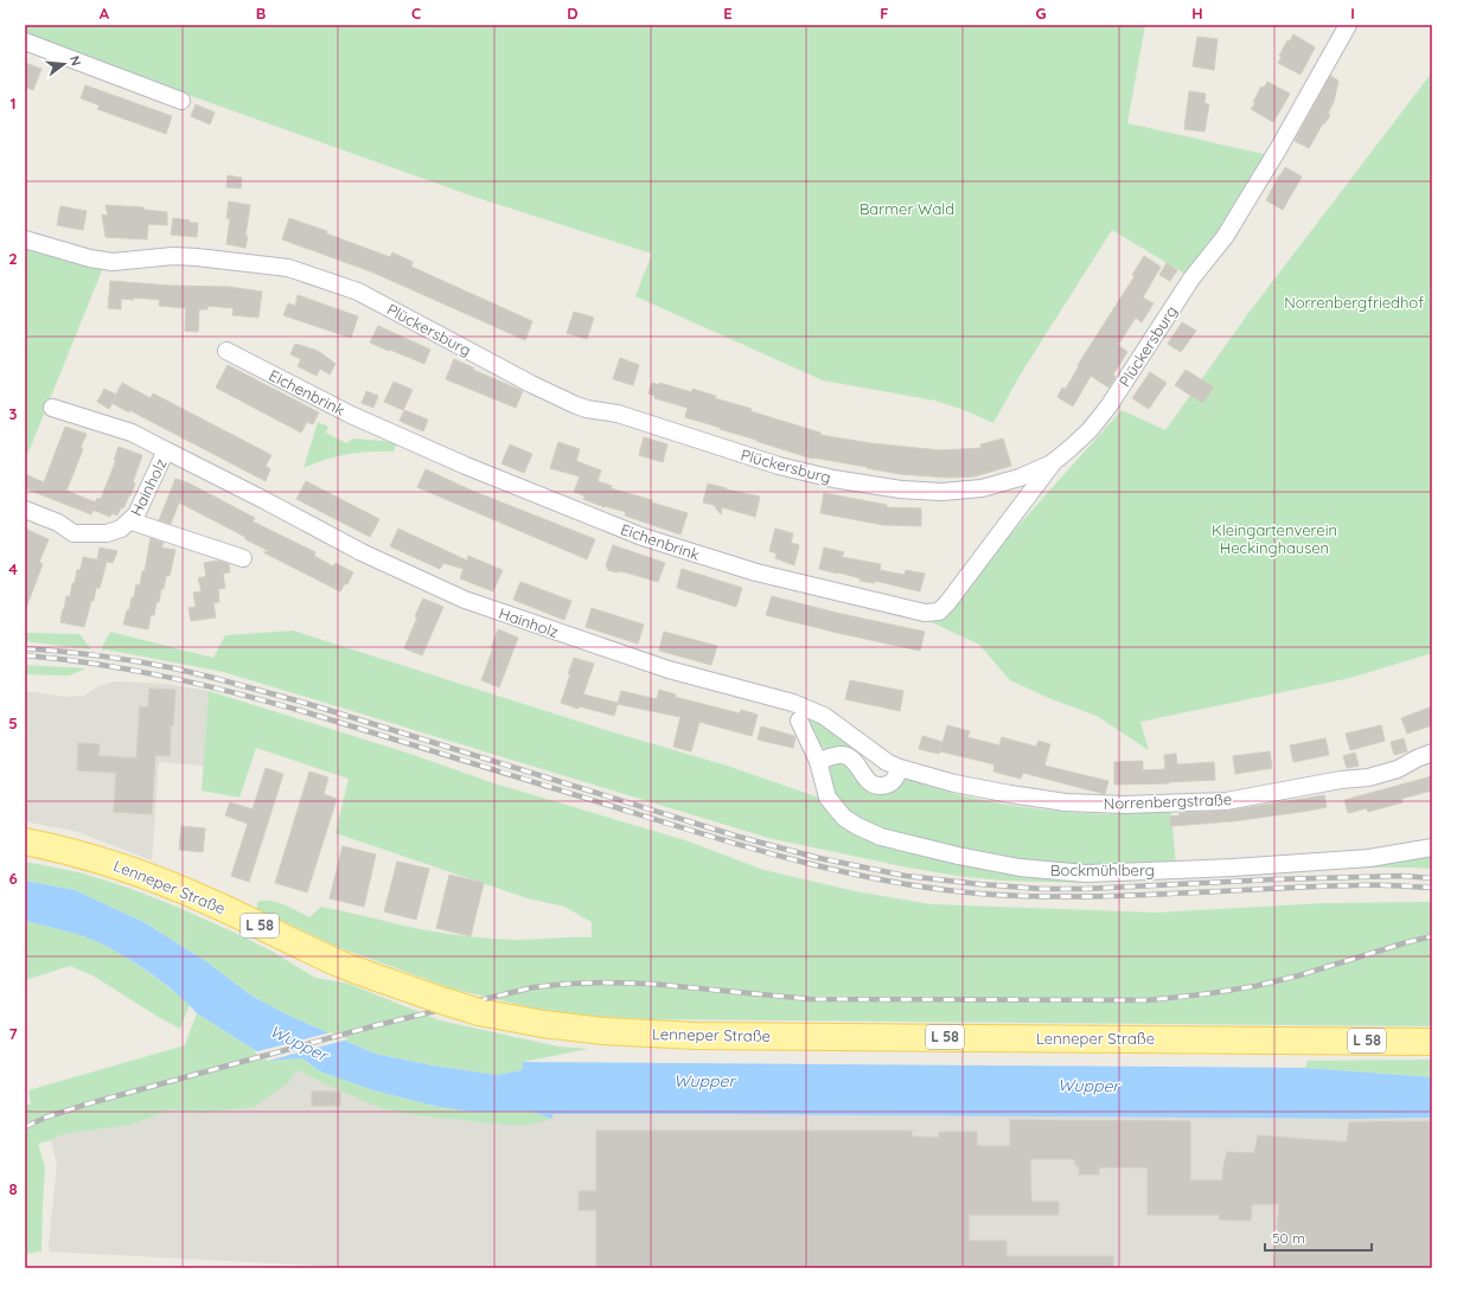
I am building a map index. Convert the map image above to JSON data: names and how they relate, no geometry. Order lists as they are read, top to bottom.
{
  "streets": {
    "main road": ["Lenneper Straße", "L 58"],
    "street": [
      "Plückersburg",
      "Eichenbrink",
      "Hainholz",
      "Norrenbergstraße",
      "Bockmühlberg"
    ]
  },
  "crossings": [
    ["Plückersburg", "Eichenbrink"],
    ["Hainholz", "Norrenbergstraße"]
  ],
  "water": ["Wupper"],
  "parks": ["Barmer Wald", "Norrenbergfriedhof", "Kleingartenverein Heckinghausen"],
  "scale_bar": "50 m",
  "north": "right",
  "grid": {
    "columns": [
      "A",
      "B",
      "C",
      "D",
      "E",
      "F",
      "G",
      "H",
      "I"
    ],
    "rows": [
      "1",
      "2",
      "3",
      "4",
      "5",
      "6",
      "7",
      "8"
    ]
  }
}
